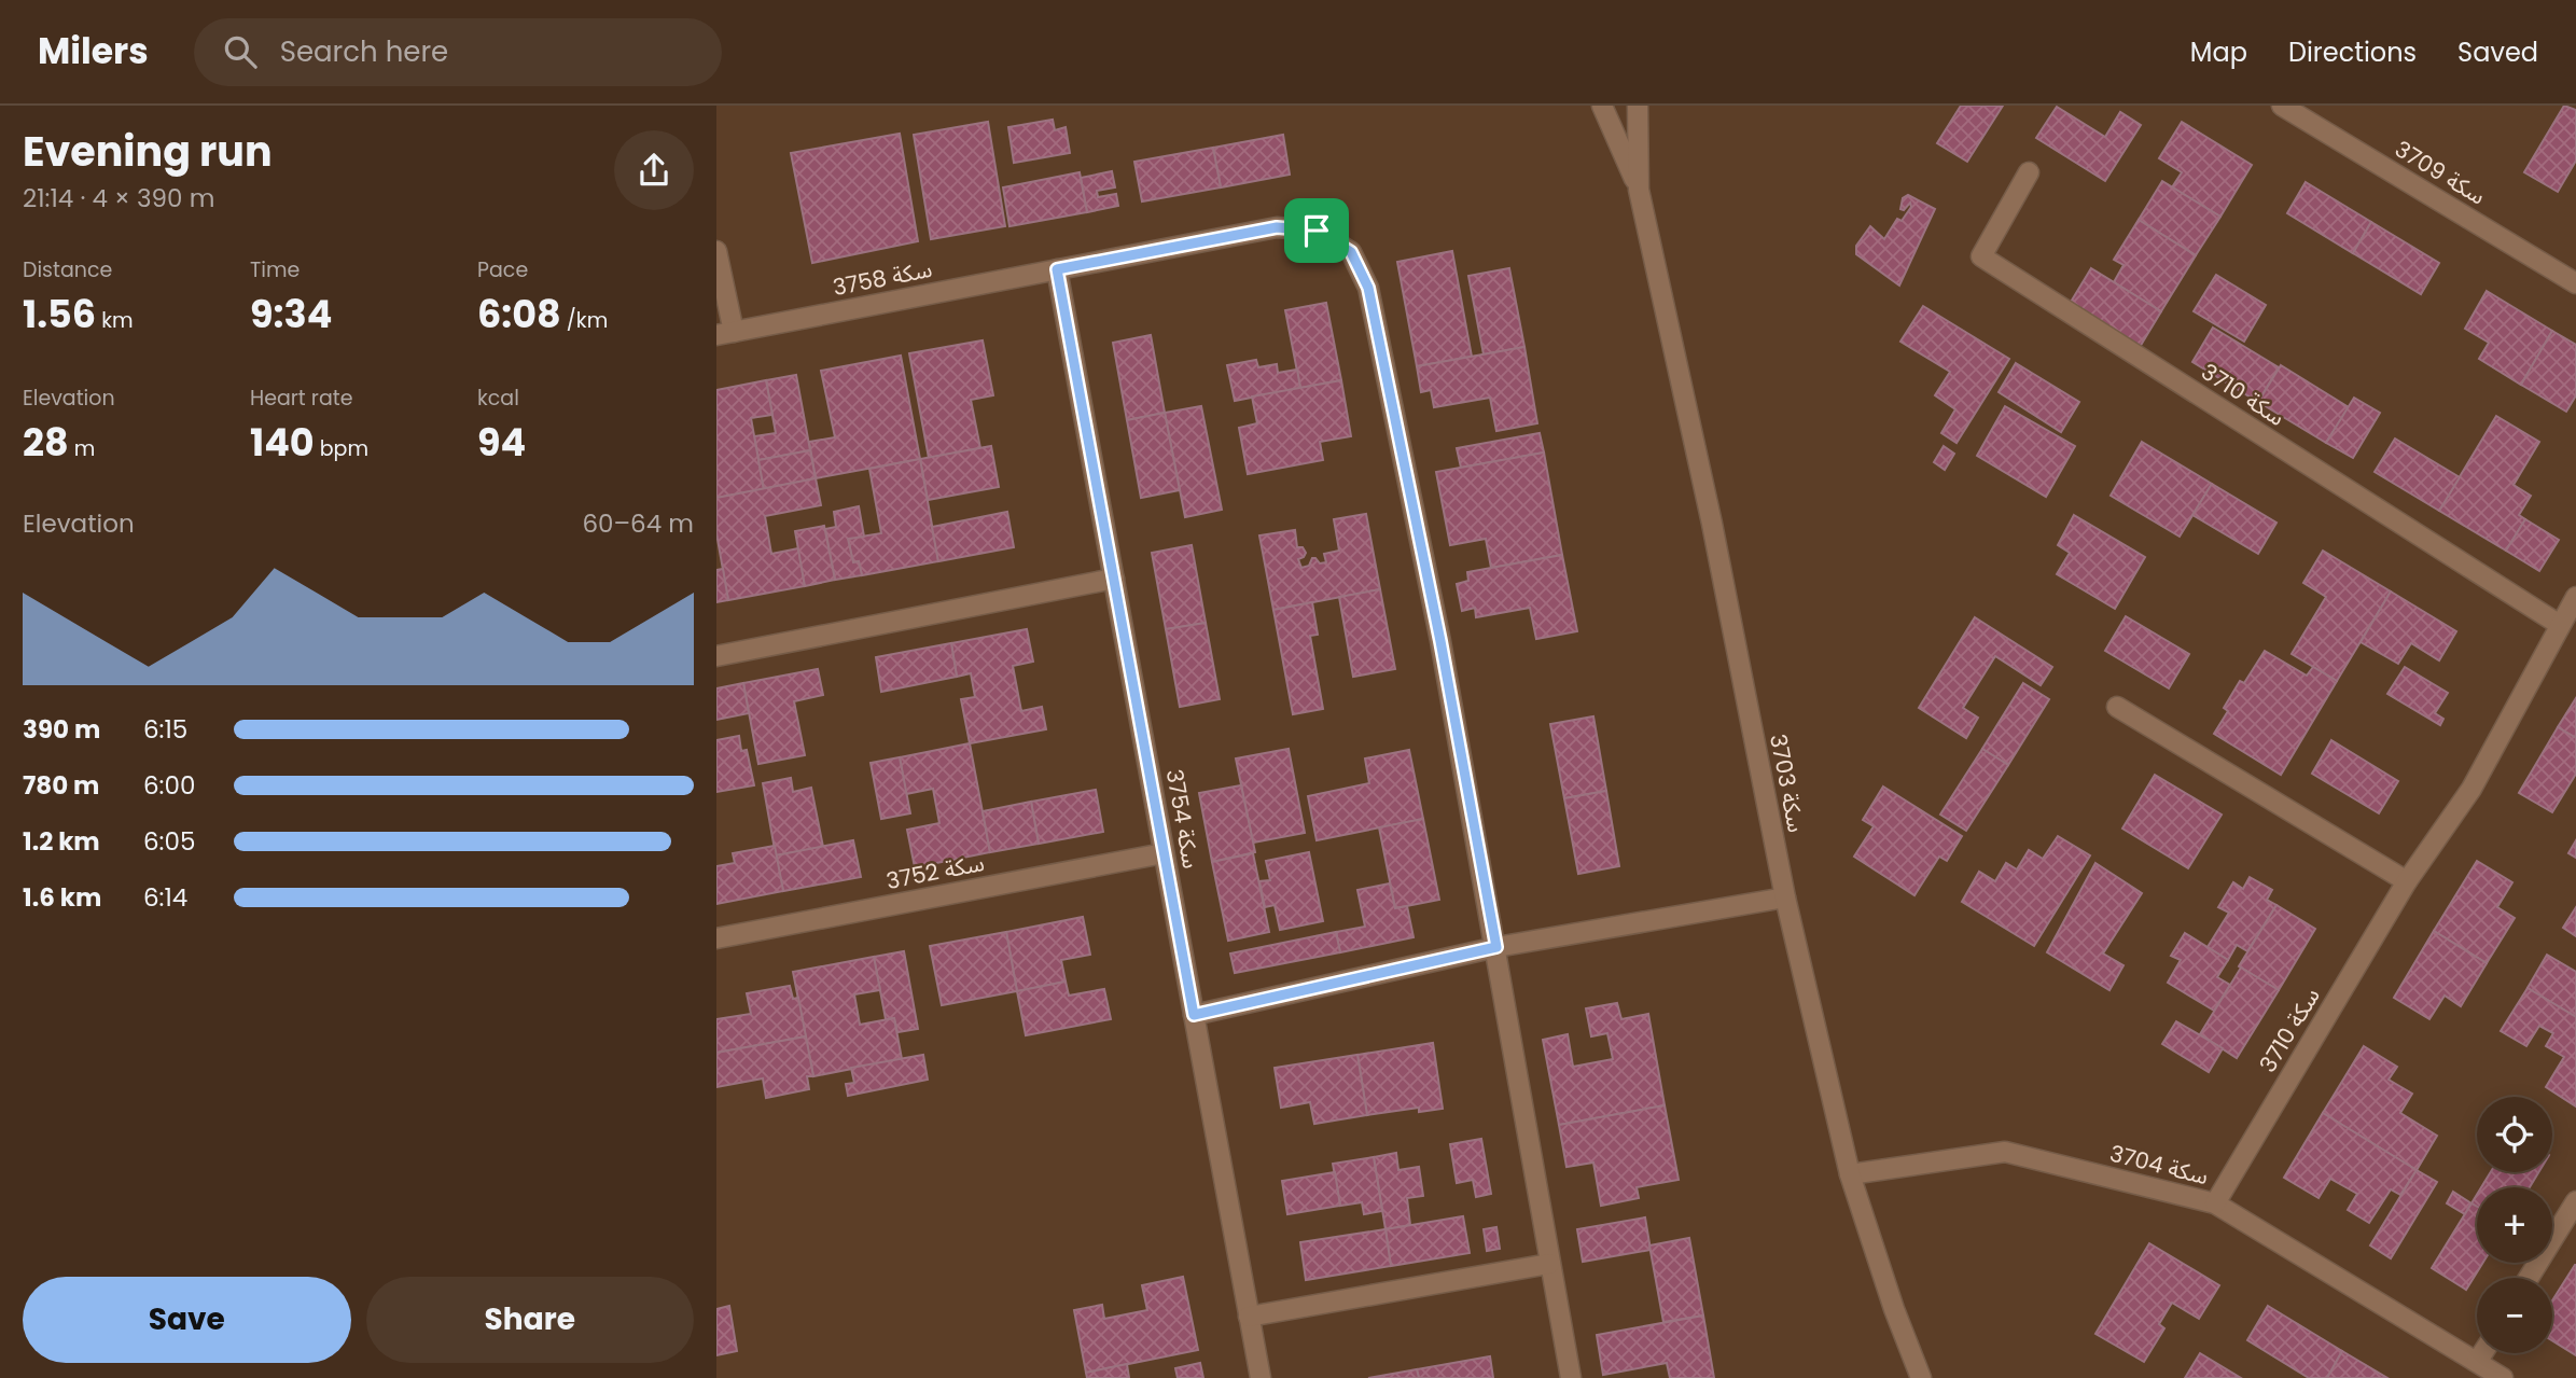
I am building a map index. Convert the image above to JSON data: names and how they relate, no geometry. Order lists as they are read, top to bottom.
{
  "streets": {
    "street": [
      "سكة 3709",
      "سكة 3758",
      "سكة 3710",
      "سكة 3703",
      "سكة 3754",
      "سكة 3752",
      "سكة 3704"
    ]
  },
  "crossings": [
    ["سكة 3758", "سكة 3754"],
    ["سكة 3710", "سكة 3704"],
    ["سكة 3703", "سكة 3704"],
    ["سكة 3754", "سكة 3752"]
  ],
  "page": {
    "header": "Milers",
    "search": "Search here",
    "nav": ["Map", "Directions", "Saved"],
    "heading": ["Evening run", "21:14 · 4 × 390 m"],
    "stats": [
      ["Distance", "1.56 km"],
      ["Time", "9:34"],
      ["Pace", "6:08 /km"],
      ["Elevation", "28 m"],
      ["Heart rate", "140 bpm"],
      ["kcal", "94"]
    ],
    "chart": ["Elevation", "60–64 m"],
    "list": [
      {
        "name": "390 m",
        "note": "6:15"
      },
      {
        "name": "780 m",
        "note": "6:00"
      },
      {
        "name": "1.2 km",
        "note": "6:05"
      },
      {
        "name": "1.6 km",
        "note": "6:14"
      }
    ],
    "map_buttons": ["+", "−"],
    "buttons": ["Save", "Share"]
  }
}
